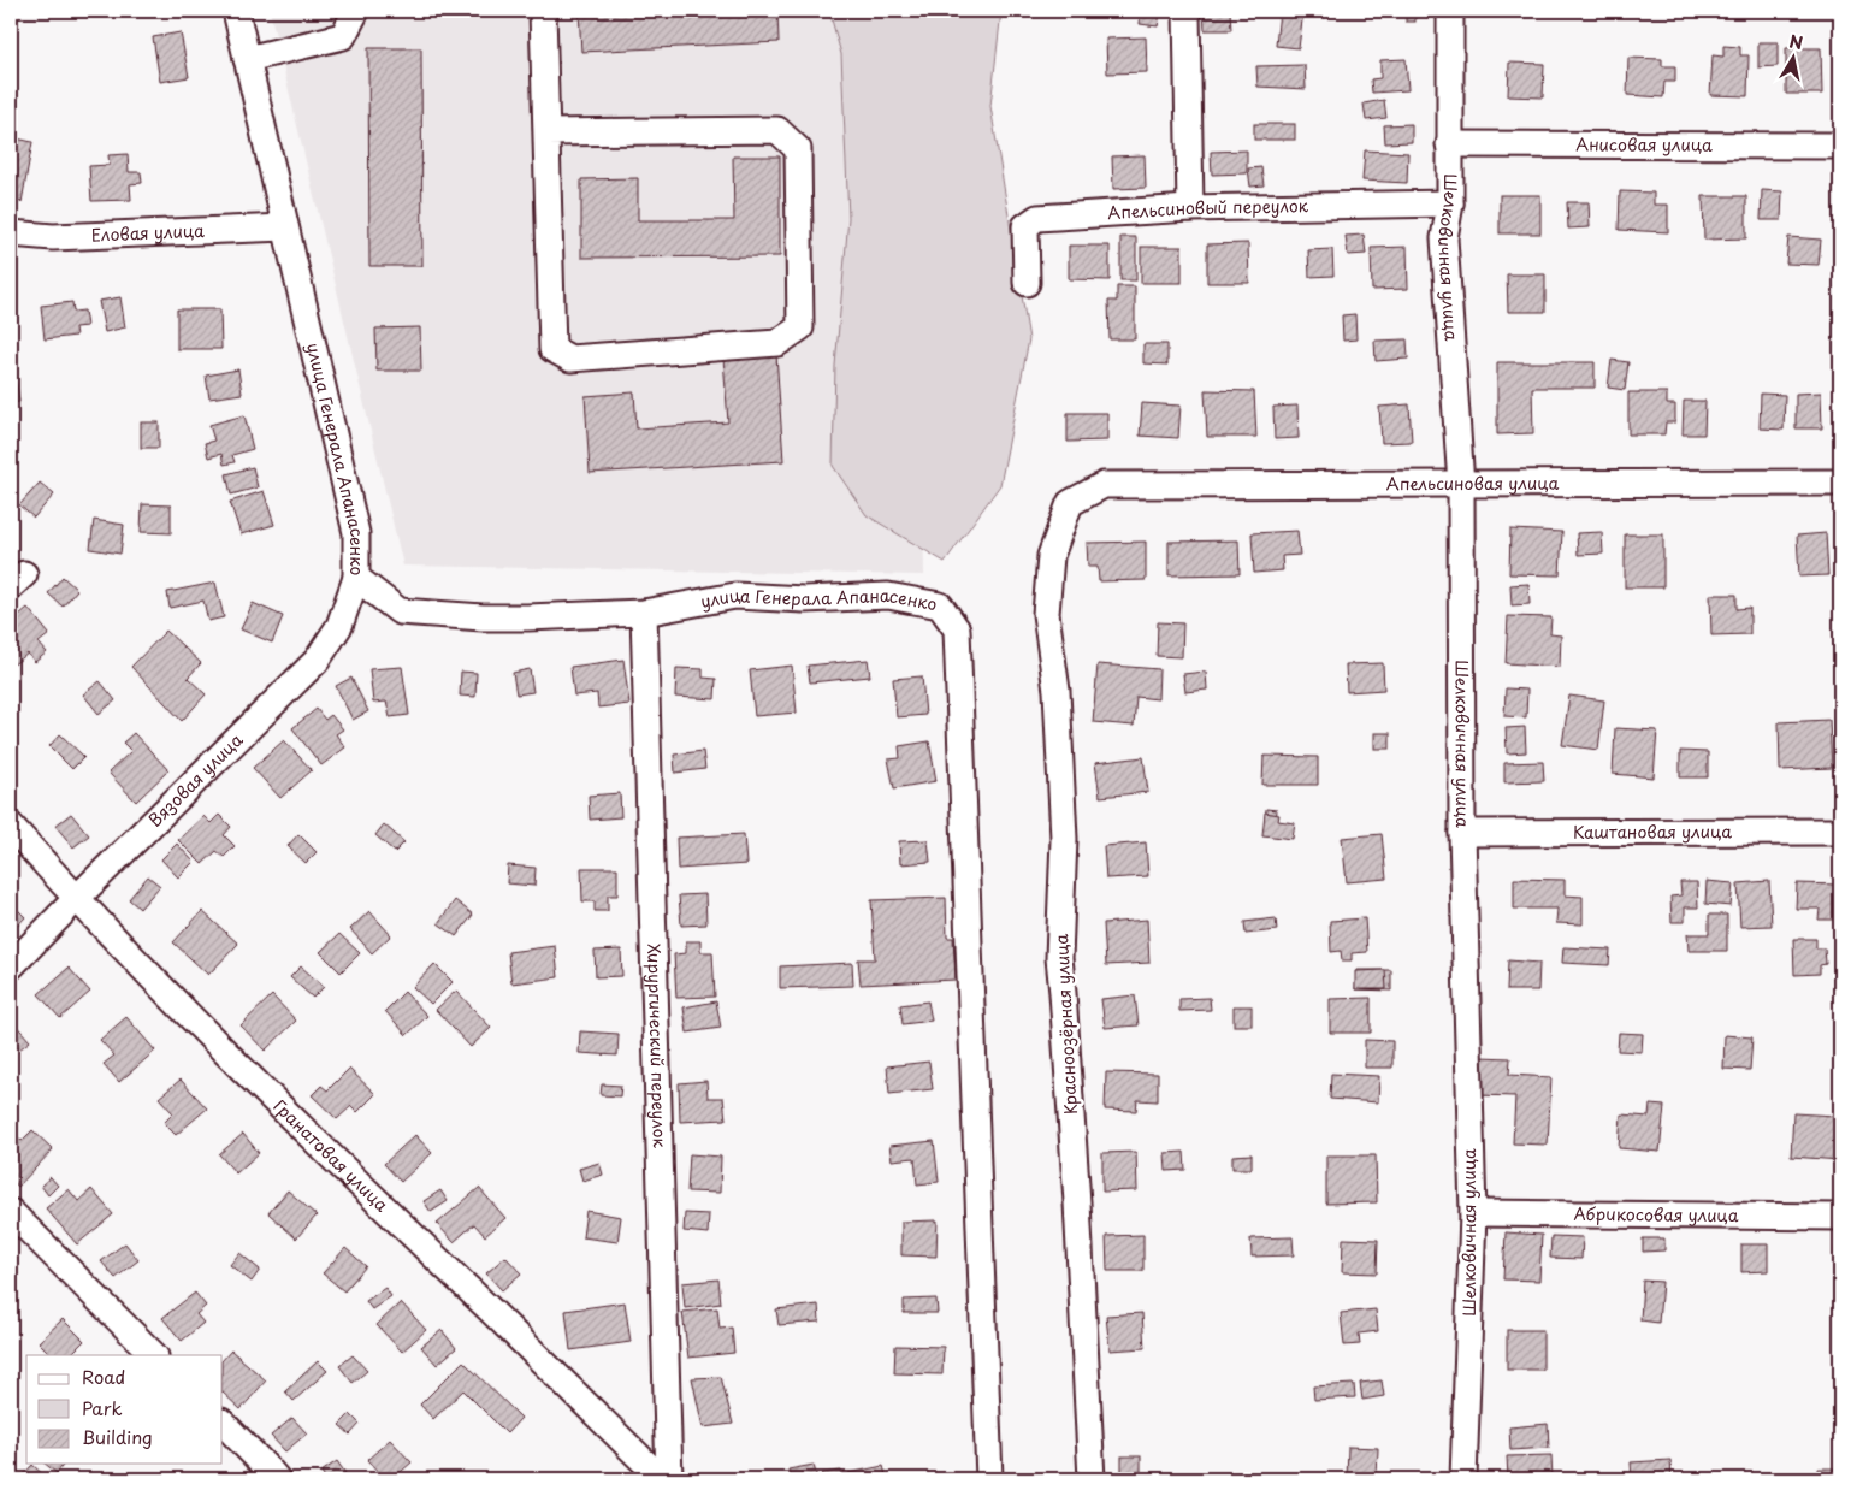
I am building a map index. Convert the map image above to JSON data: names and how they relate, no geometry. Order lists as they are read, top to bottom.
{
  "streets": {
    "street": [
      "Анисовая улица",
      "Апельсиновый переулок",
      "Еловая улица",
      "Шелковичная улица",
      "улица Генерала Апанасенко",
      "Апельсиновая улица",
      "Вязовая улица",
      "Каштановая улица",
      "Красноозёрная улица",
      "Хирургический переулок",
      "Гранатовая улица",
      "Абрикосовая улица"
    ]
  },
  "crossings": [
    ["Анисовая улица", "Шелковичная улица"],
    ["Апельсиновый переулок", "Шелковичная улица"],
    ["Еловая улица", "улица Генерала Апанасенко"],
    ["Шелковичная улица", "Апельсиновая улица"],
    ["Шелковичная улица", "Каштановая улица"],
    ["Шелковичная улица", "Абрикосовая улица"],
    ["улица Генерала Апанасенко", "Вязовая улица"],
    ["улица Генерала Апанасенко", "Хирургический переулок"],
    ["Апельсиновая улица", "Красноозёрная улица"],
    ["Вязовая улица", "Гранатовая улица"]
  ],
  "legend": ["Road", "Park", "Building"],
  "north": "top"
}
